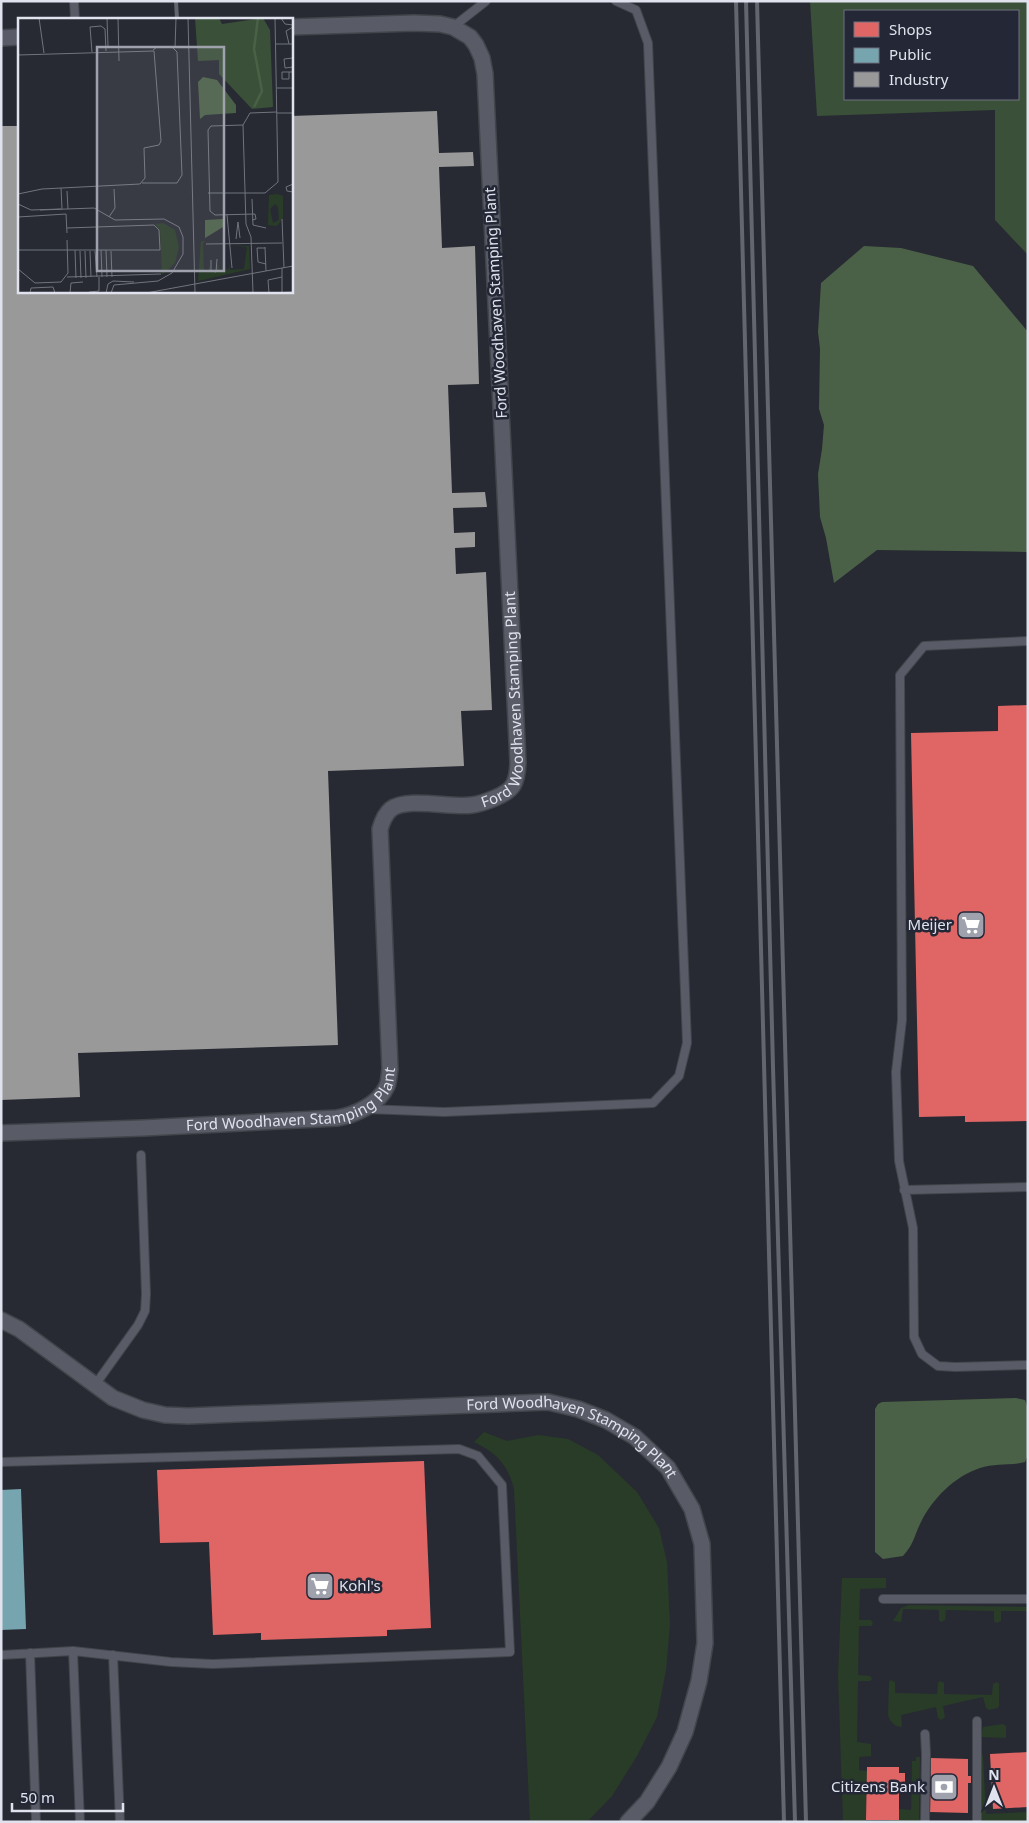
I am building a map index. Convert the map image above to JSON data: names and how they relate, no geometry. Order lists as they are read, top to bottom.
{
  "streets": {
    "street": ["Ford Woodhaven Stamping Plant"]
  },
  "places": {
    "supermarket": ["Meijer", "Kohl's"],
    "bank": ["Citizens Bank"]
  },
  "legend": ["Shops", "Public", "Industry"],
  "scale_bar": "50 m",
  "north": "top"
}
